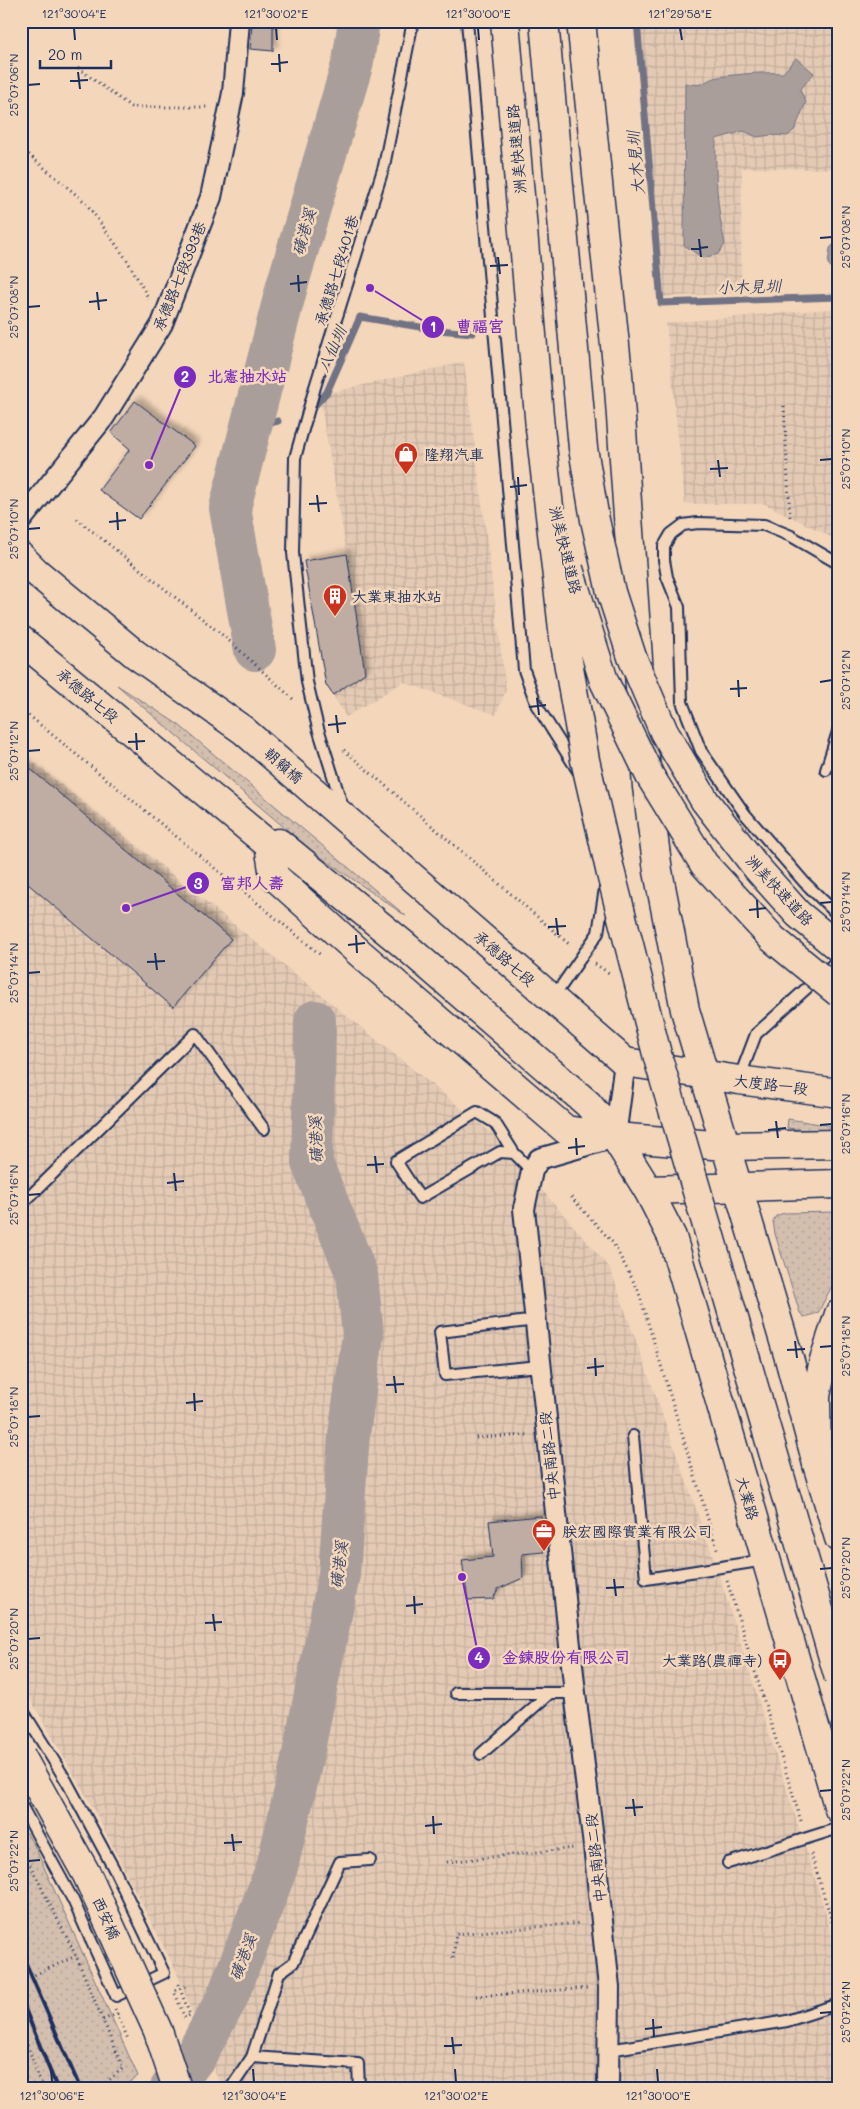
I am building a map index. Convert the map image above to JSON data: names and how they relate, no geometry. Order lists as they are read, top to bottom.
{
  "streets": {
    "main road": [
      "洲美快速道路",
      "承德路七段",
      "朝籟橋",
      "大度路一段",
      "大業路",
      "西安橋"
    ],
    "street": ["承德路七段393巷", "中央南路二段"],
    "lane": ["承德路七段401巷"]
  },
  "crossings": [
    ["承德路七段401巷", "承德路七段"],
    ["承德路七段", "朝籟橋"]
  ],
  "water": [
    "大木見圳",
    "磺港溪",
    "小木見圳",
    "八仙圳"
  ],
  "places": {
    "other": [
      "曹福宮",
      "北憲抽水站",
      "富邦人壽",
      "金鍊股份有限公司"
    ],
    "shop": ["隆翔汽車"],
    "building": ["大業東抽水站"],
    "office": ["朕宏國際實業有限公司"],
    "bus stop": ["大業路(農禪寺)"]
  },
  "scale_bar": "20 m",
  "coordinates": [
    "121°30'04\"E",
    "121°30'02\"E",
    "121°30'00\"E",
    "121°29'58\"E",
    "25°07'06\"N",
    "25°07'08\"N",
    "25°07'10\"N",
    "25°07'12\"N",
    "25°07'14\"N",
    "25°07'16\"N",
    "25°07'18\"N",
    "25°07'20\"N",
    "25°07'22\"N",
    "25°07'24\"N",
    "121°30'06\"E"
  ]
}
